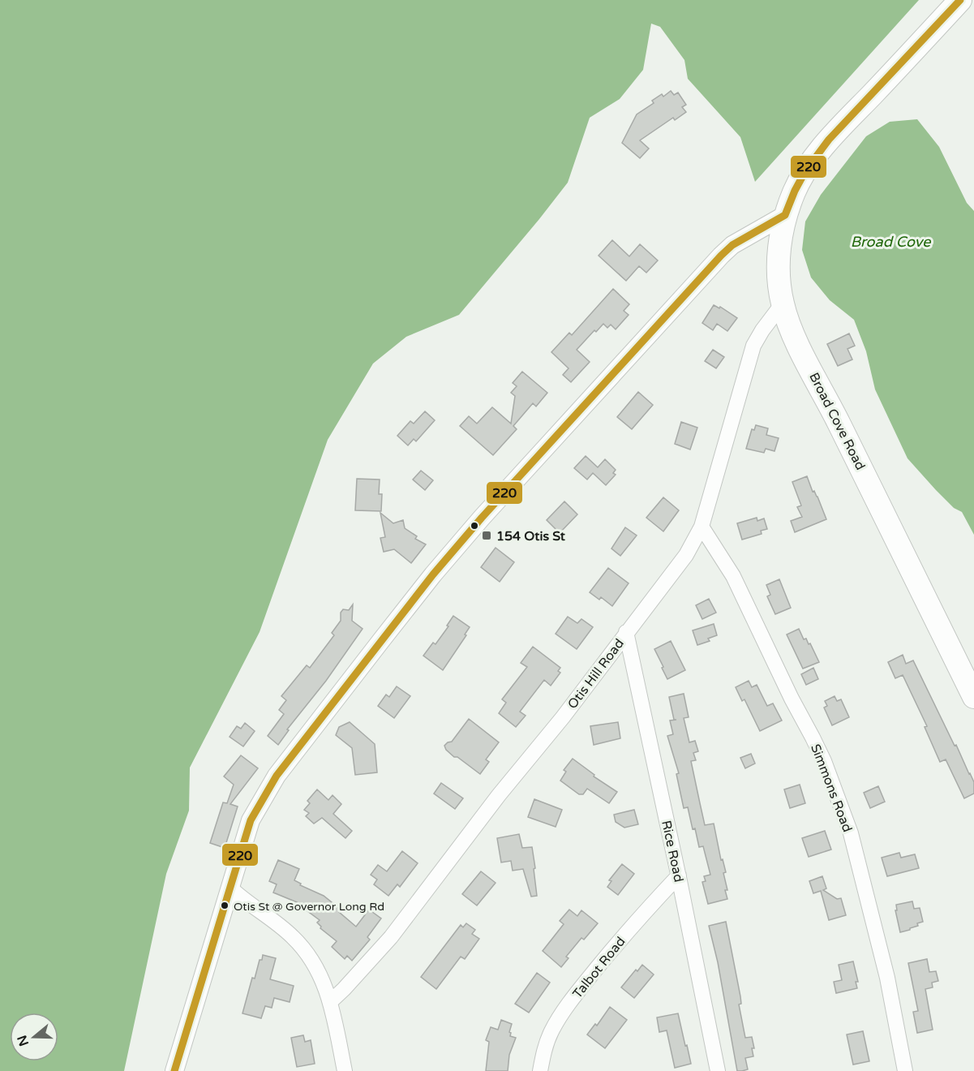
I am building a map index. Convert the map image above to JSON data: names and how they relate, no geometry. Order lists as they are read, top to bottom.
{
  "streets": {
    "main road": ["Broad Cove Road"],
    "street": [
      "Otis Hill Road",
      "Simmons Road",
      "Rice Road",
      "Talbot Road"
    ]
  },
  "crossings": [
    ["Broad Cove Road", "Otis Hill Road"],
    ["Otis Hill Road", "Simmons Road"],
    ["Otis Hill Road", "Rice Road"],
    ["Rice Road", "Talbot Road"]
  ],
  "water": ["Broad Cove"],
  "places": {
    "transit": ["154 Otis St"],
    "other": ["Otis St @ Governor Long Rd"]
  },
  "lines": ["transit line 220"],
  "north": "left"
}
